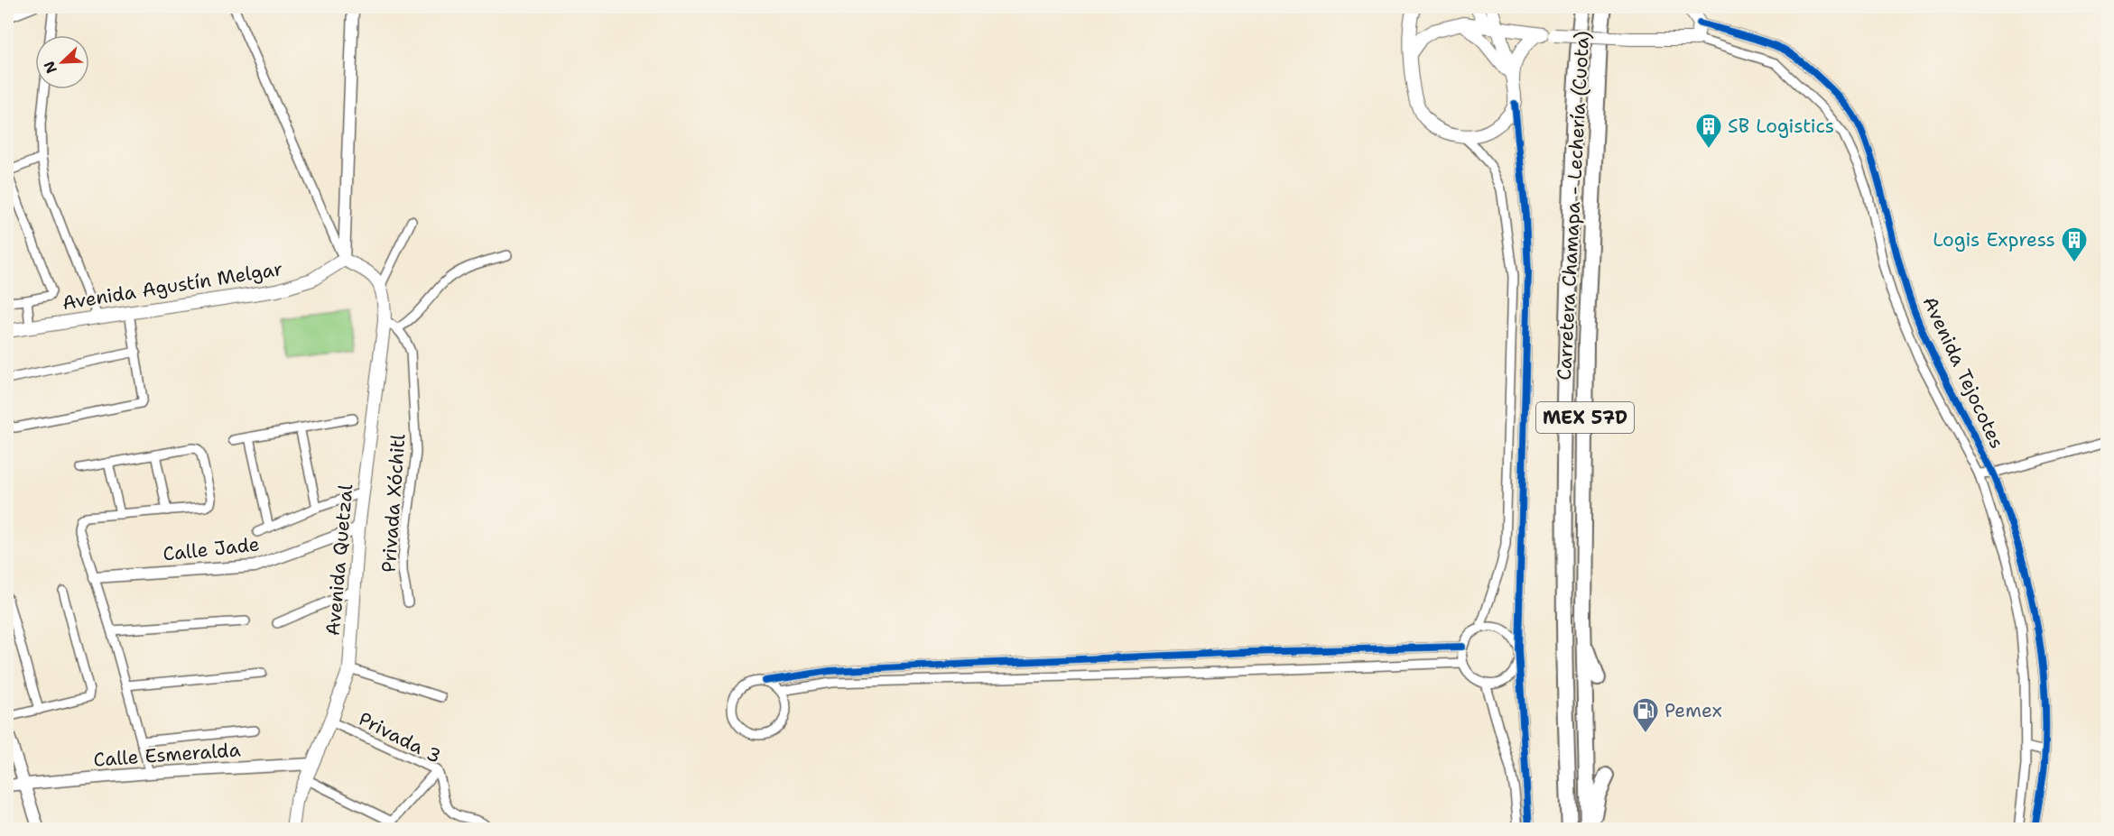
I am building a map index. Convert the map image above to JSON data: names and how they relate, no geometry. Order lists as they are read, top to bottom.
{
  "streets": {
    "highway": ["Carretera Chamapa - Lechería (Cuota)", "MEX 57D"],
    "main road": ["Avenida Agustín Melgar", "Avenida Tejocotes", "Avenida Quetzal"],
    "street": [
      "Privada Xóchitl",
      "Calle Jade",
      "Privada 3",
      "Calle Esmeralda"
    ]
  },
  "crossings": [
    ["Calle Jade", "Avenida Quetzal"],
    ["Avenida Quetzal", "Privada 3"],
    ["Avenida Quetzal", "Calle Esmeralda"]
  ],
  "places": {
    "building": ["SB Logistics", "Logis Express"],
    "fuel station": ["Pemex"]
  },
  "north": "bottom left"
}
